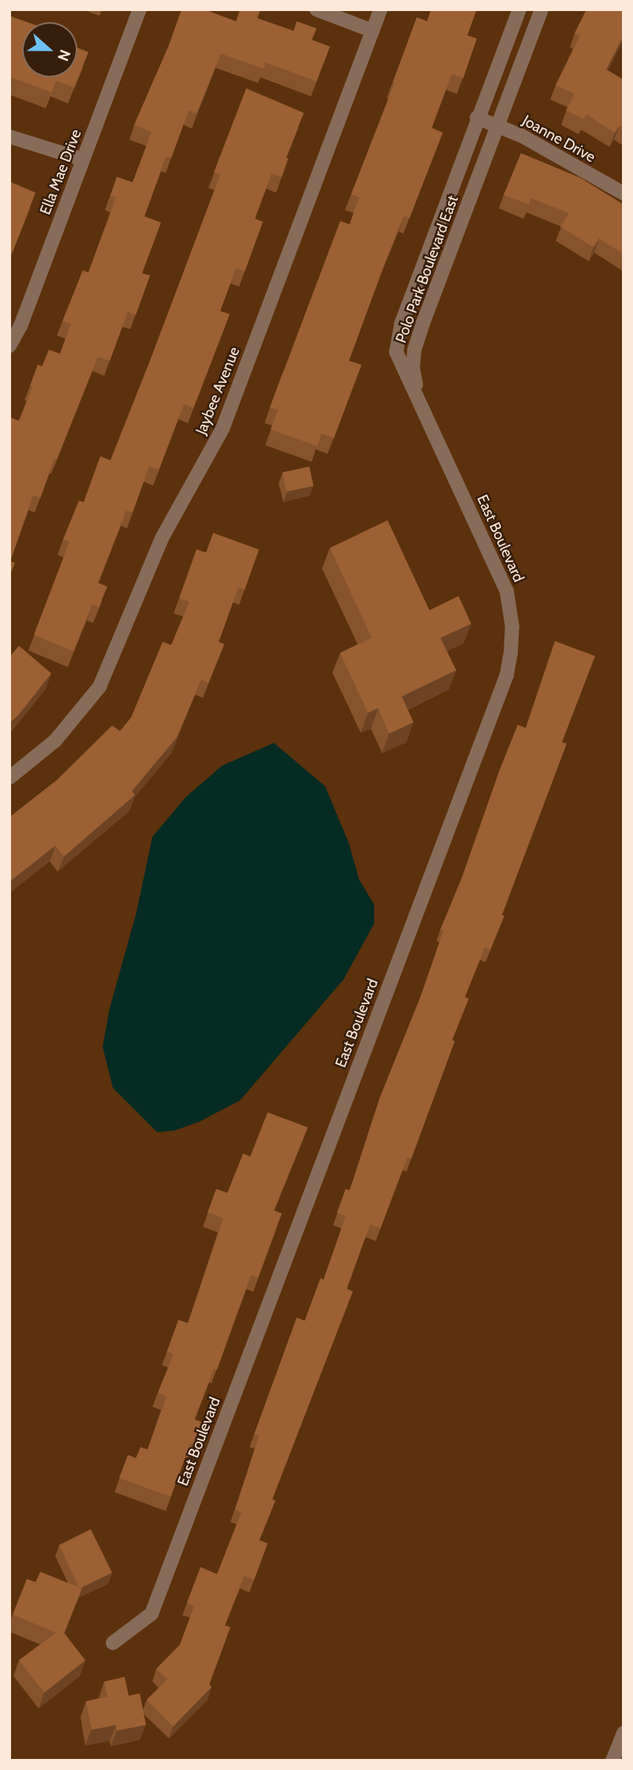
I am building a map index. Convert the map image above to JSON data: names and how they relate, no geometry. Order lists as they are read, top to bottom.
{
  "streets": {
    "street": [
      "Joanne Drive",
      "Ella Mae Drive",
      "Polo Park Boulevard East",
      "Jaybee Avenue",
      "East Boulevard"
    ]
  },
  "crossings": [
    ["Joanne Drive", "Polo Park Boulevard East"],
    ["Polo Park Boulevard East", "East Boulevard"]
  ],
  "north": "right"
}
